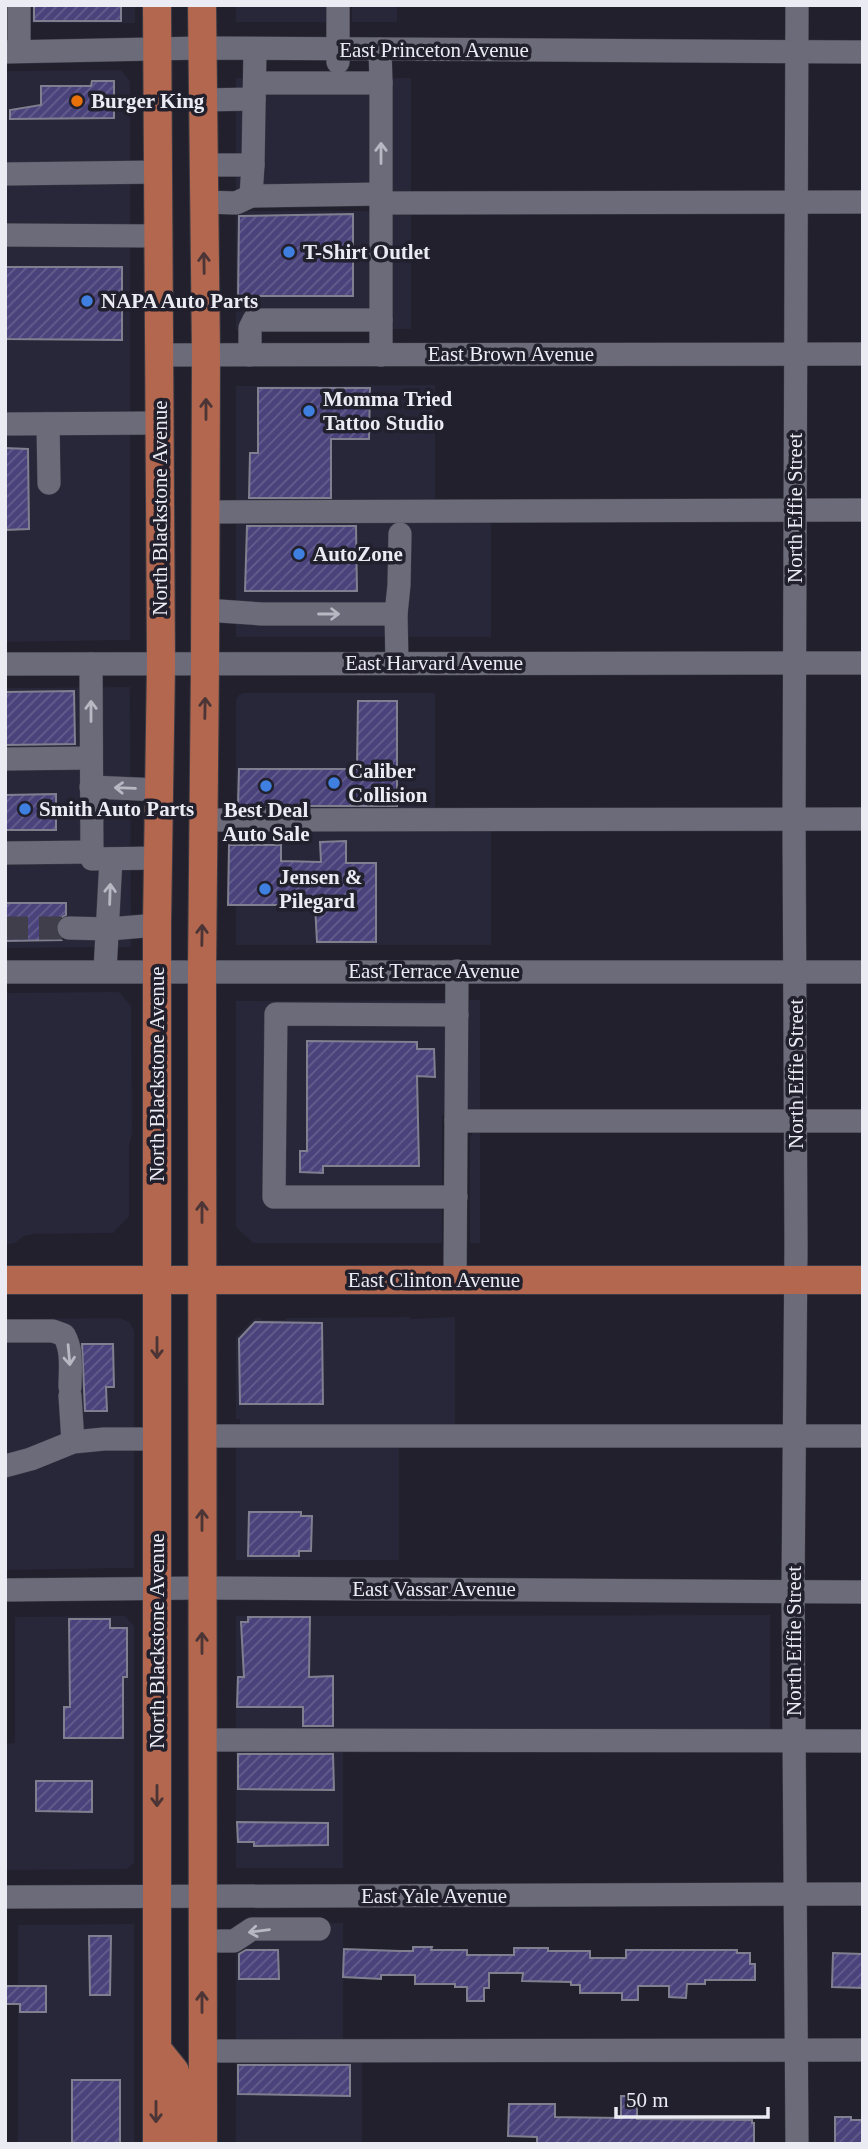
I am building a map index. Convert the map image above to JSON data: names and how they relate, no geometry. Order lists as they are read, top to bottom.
{
  "streets": {
    "main road": ["North Blackstone Avenue", "East Clinton Avenue"],
    "street": [
      "East Princeton Avenue",
      "East Brown Avenue",
      "North Effie Street",
      "East Harvard Avenue",
      "East Terrace Avenue",
      "East Vassar Avenue",
      "East Yale Avenue"
    ]
  },
  "crossings": [
    ["East Princeton Avenue", "North Blackstone Avenue"],
    ["East Princeton Avenue", "North Effie Street"],
    ["East Brown Avenue", "North Blackstone Avenue"],
    ["East Brown Avenue", "North Effie Street"],
    ["North Blackstone Avenue", "East Harvard Avenue"],
    ["North Blackstone Avenue", "East Terrace Avenue"],
    ["North Blackstone Avenue", "East Clinton Avenue"],
    ["North Blackstone Avenue", "East Vassar Avenue"],
    ["North Blackstone Avenue", "East Yale Avenue"],
    ["North Effie Street", "East Harvard Avenue"],
    ["North Effie Street", "East Terrace Avenue"],
    ["North Effie Street", "East Clinton Avenue"],
    ["North Effie Street", "East Vassar Avenue"],
    ["North Effie Street", "East Yale Avenue"]
  ],
  "places": [
    "Burger King",
    "T-Shirt Outlet",
    "NAPA Auto Parts",
    "Momma Tried Tattoo Studio",
    "AutoZone",
    "Caliber Collision",
    "Best Deal Auto Sale",
    "Smith Auto Parts",
    "Jensen & Pilegard"
  ],
  "scale_bar": "50 m"
}
